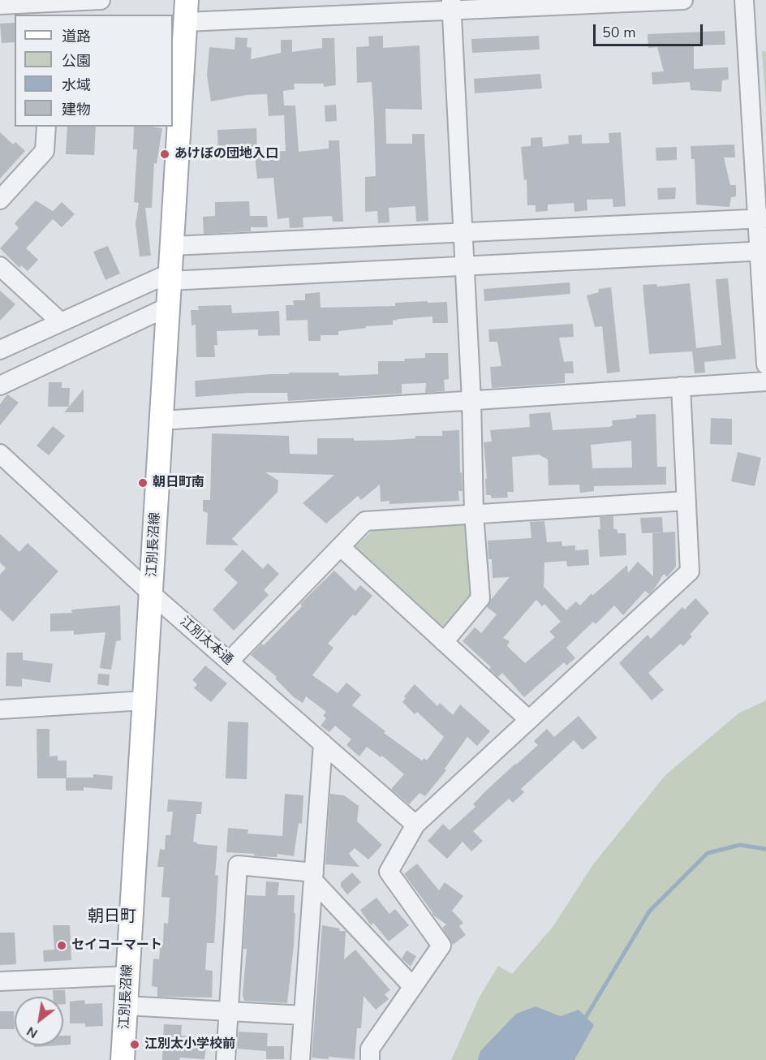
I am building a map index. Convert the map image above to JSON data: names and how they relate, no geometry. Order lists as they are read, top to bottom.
{
  "streets": {
    "main road": ["江別長沼線"],
    "street": ["江別太本通"]
  },
  "crossings": [
    ["江別長沼線", "江別太本通"]
  ],
  "districts": ["朝日町"],
  "places": [
    "あけぼの団地入口",
    "朝日町南",
    "セイコーマート",
    "江別太小学校前"
  ],
  "legend": [
    "道路",
    "公園",
    "水域",
    "建物"
  ],
  "scale_bar": "50 m",
  "north": "bottom left"
}
